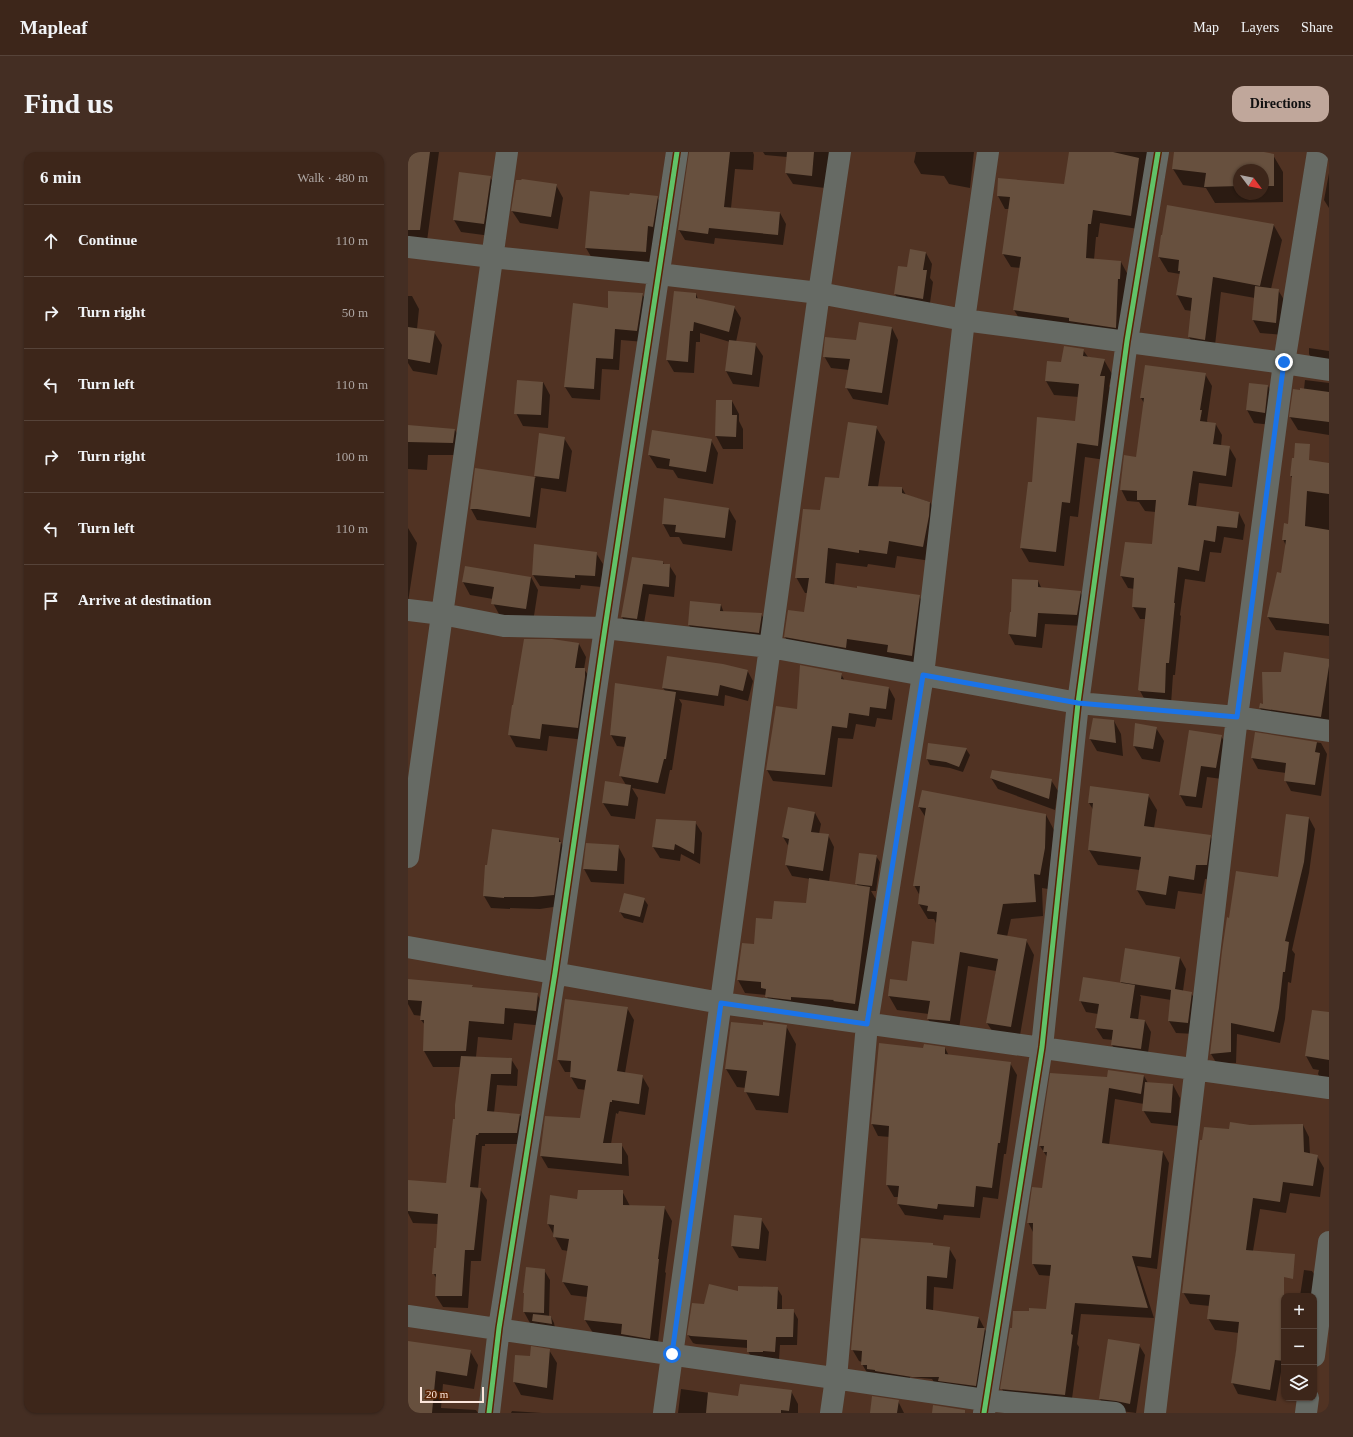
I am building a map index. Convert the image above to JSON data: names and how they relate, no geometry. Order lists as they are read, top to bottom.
{
  "scale_bar": "20 m",
  "north": "bottom right",
  "page": {
    "header": "Mapleaf",
    "nav": ["Map", "Layers", "Share"],
    "buttons": "Directions",
    "title": "Find us",
    "heading": ["6 min", "Walk · 480 m"],
    "list": [
      ["Continue", "110 m"],
      ["Turn right", "50 m"],
      ["Turn left", "110 m"],
      ["Turn right", "100 m"],
      ["Turn left", "110 m"],
      "Arrive at destination"
    ],
    "map_buttons": ["+", "−"],
    "scale": "20 m"
  }
}
